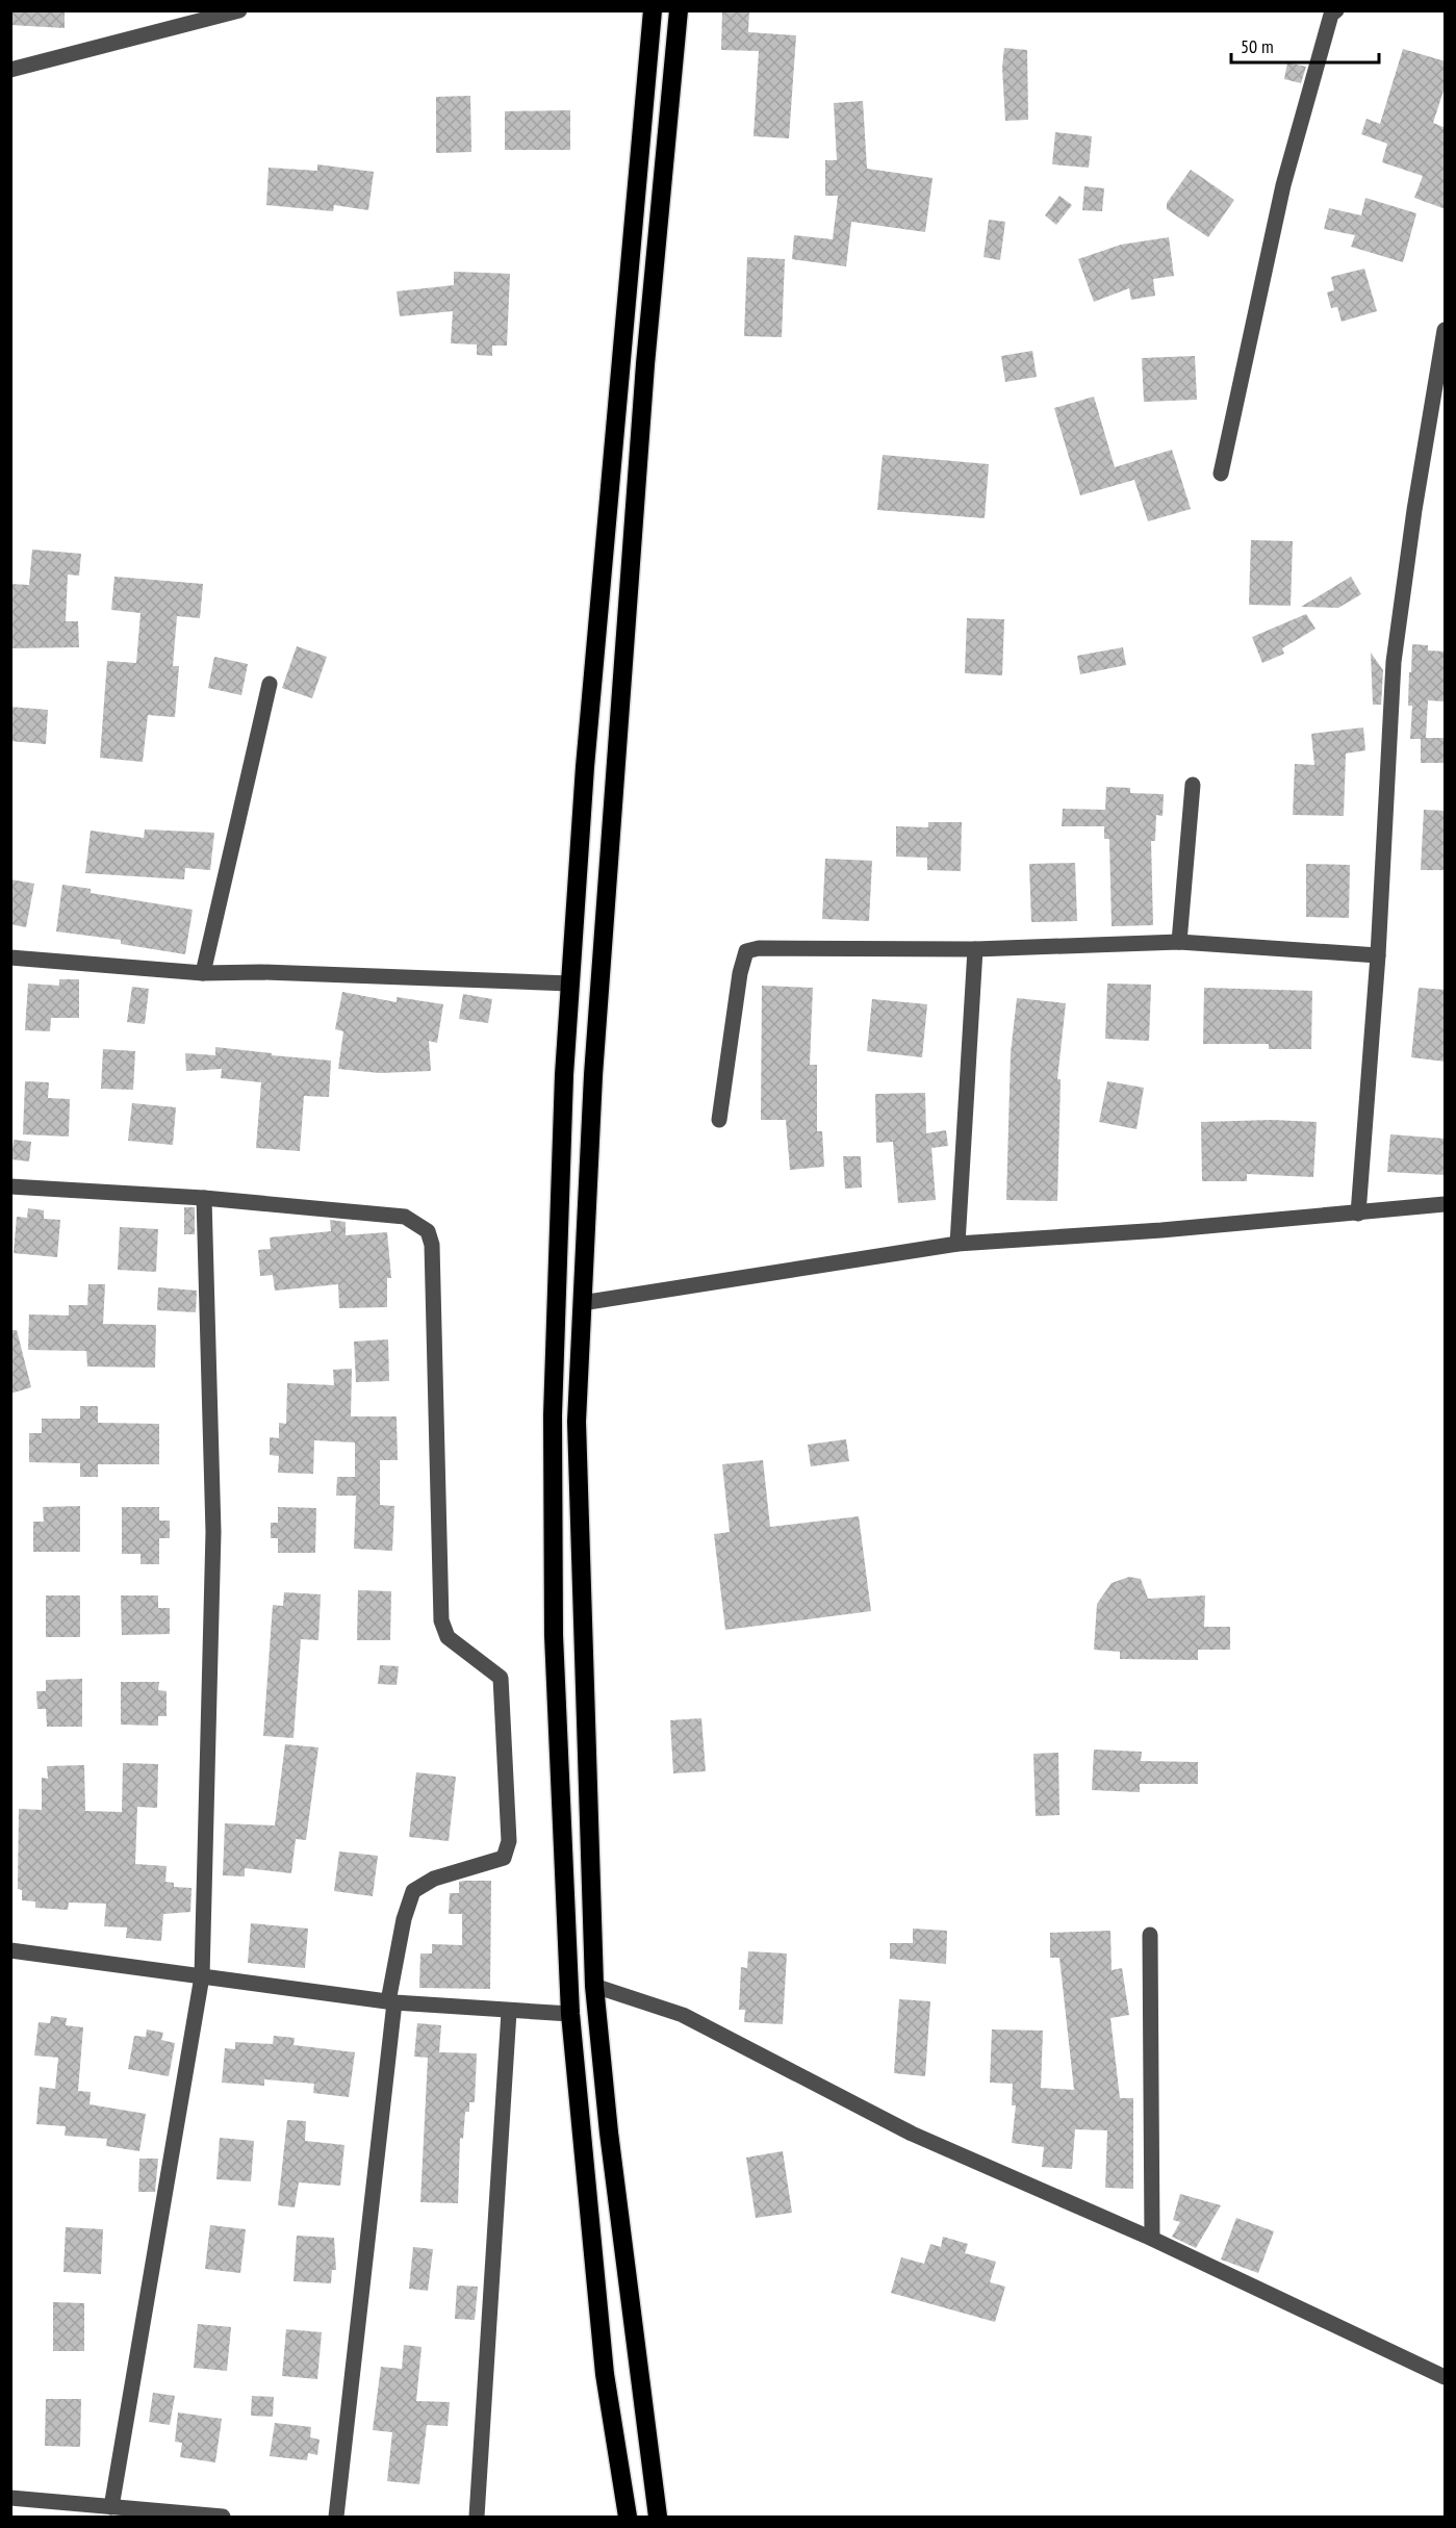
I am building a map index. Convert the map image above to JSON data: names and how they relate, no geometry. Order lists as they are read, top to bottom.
{
  "scale_bar": "50 m"
}
